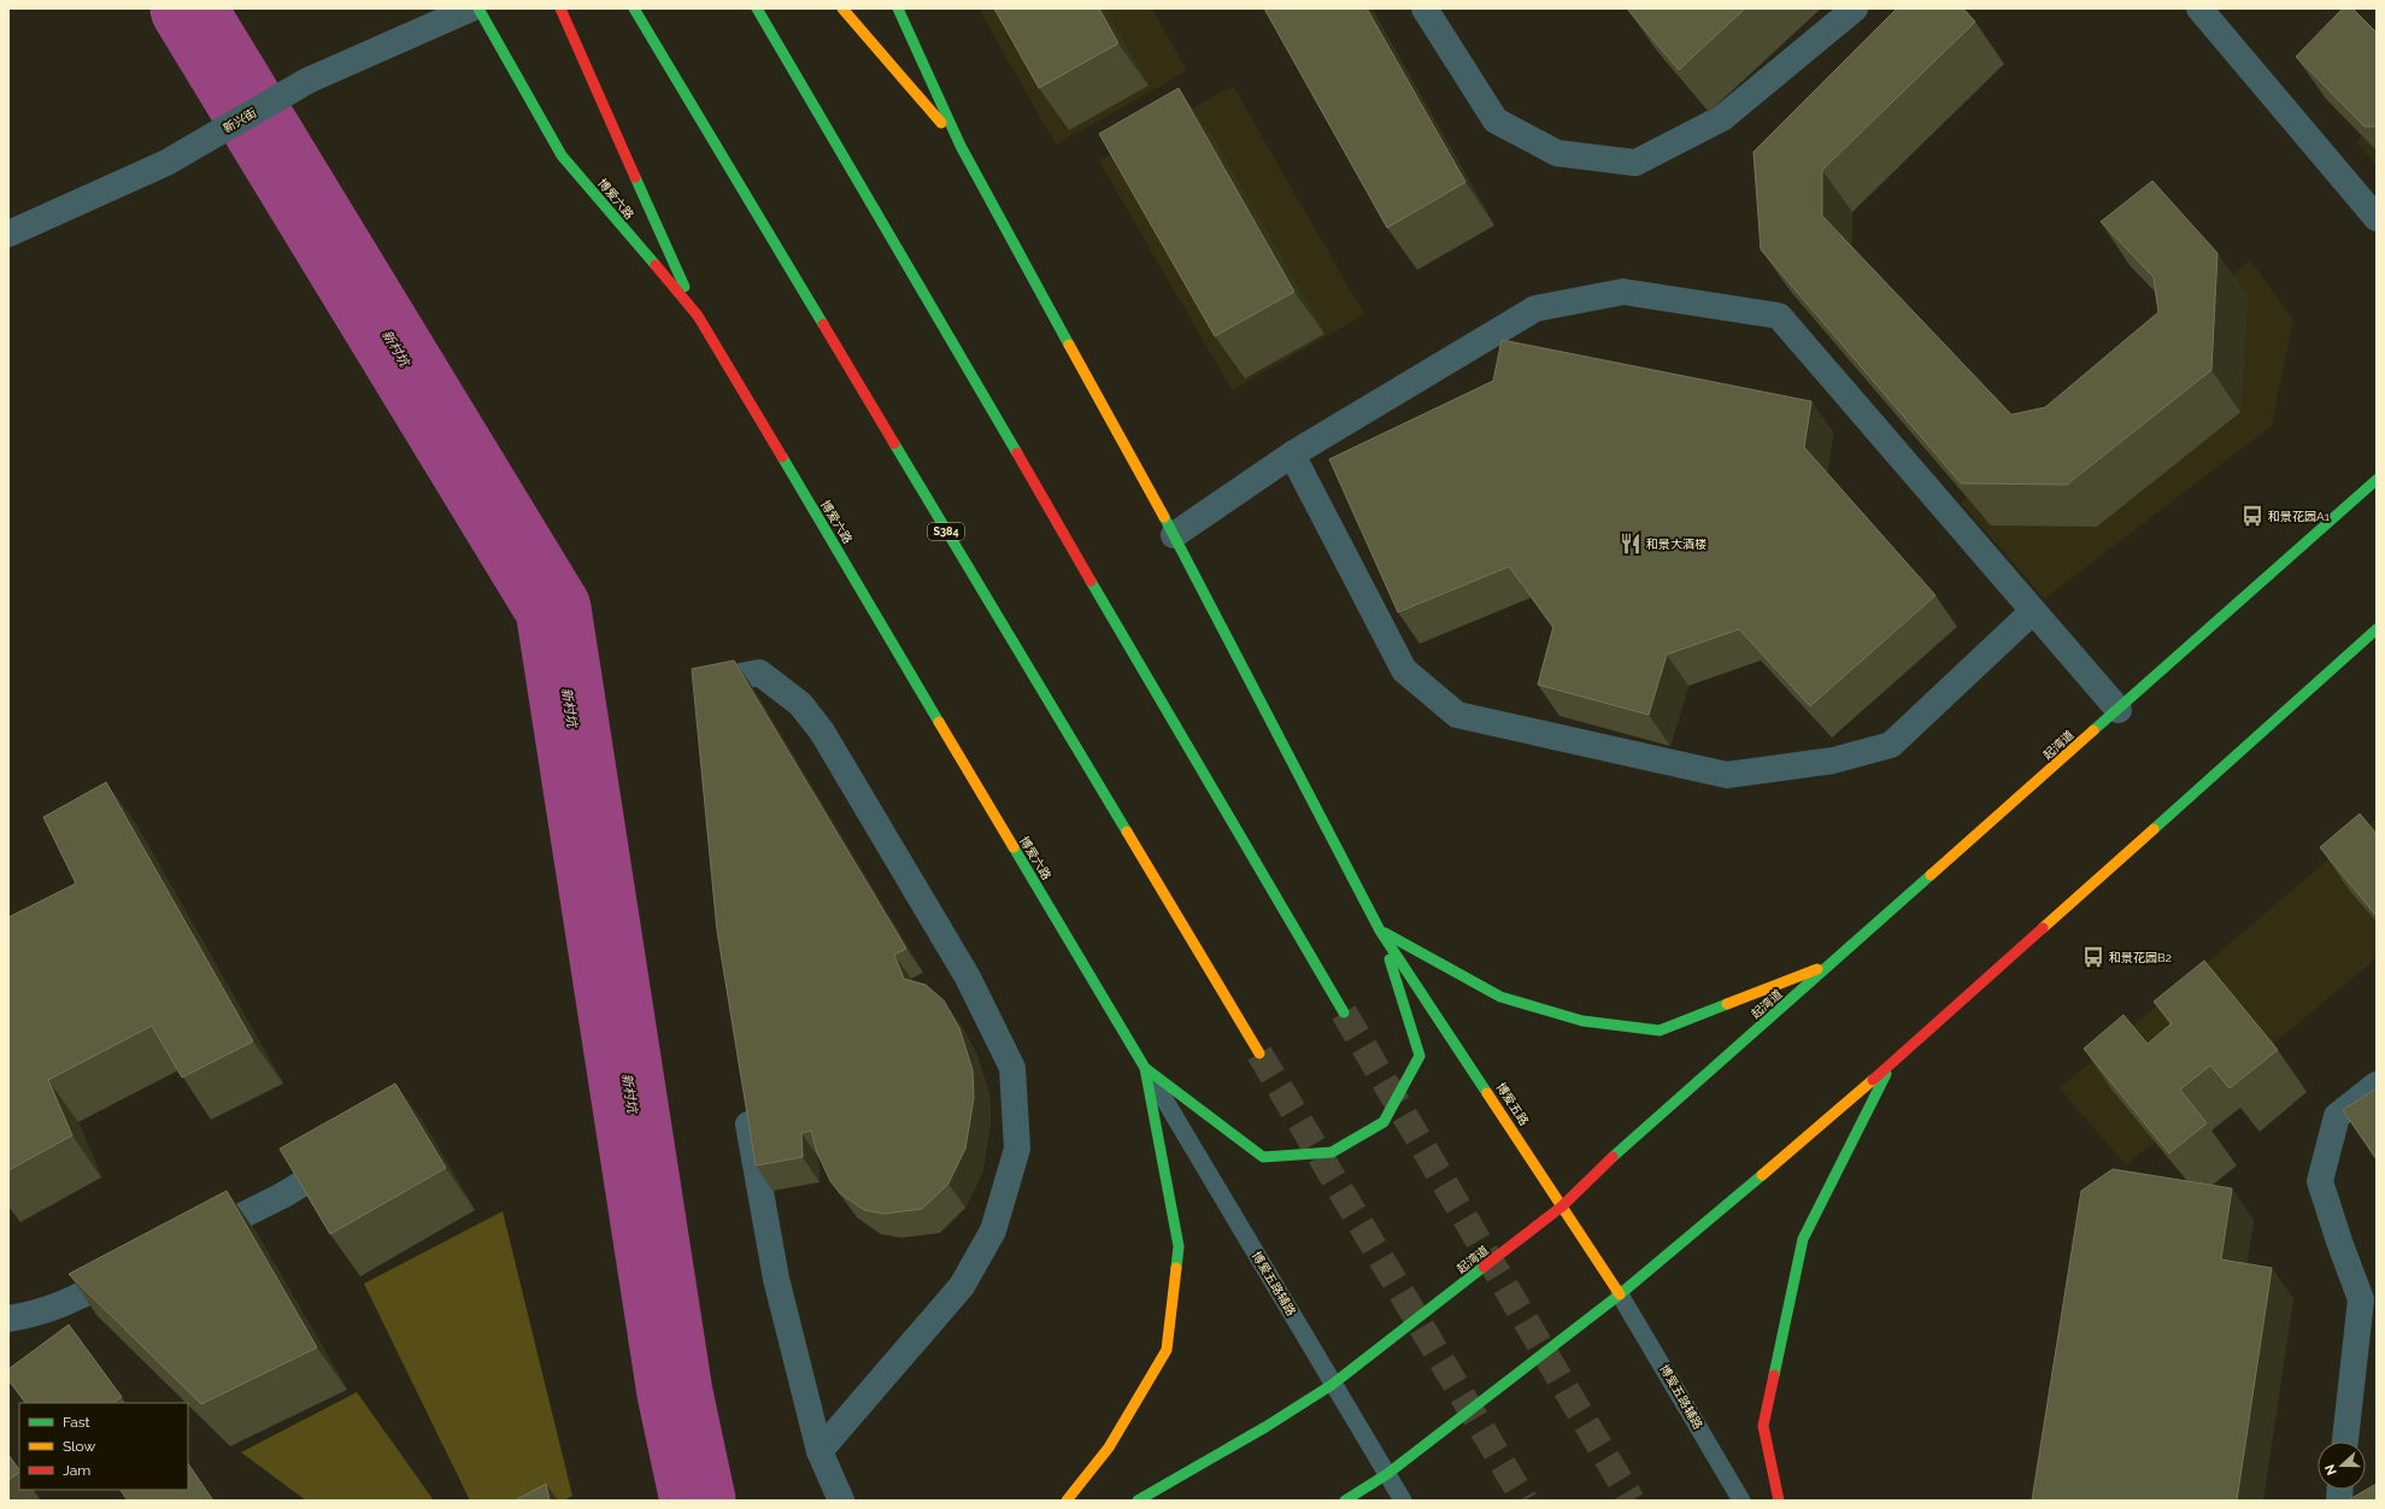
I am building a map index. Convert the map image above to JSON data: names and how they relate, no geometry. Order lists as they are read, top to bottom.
{
  "streets": {
    "main road": [
      "博爱六路",
      "S384",
      "起湾道",
      "博爱五路"
    ],
    "street": ["新兴街"],
    "lane": ["博爱五路辅路"]
  },
  "crossings": [
    ["博爱六路", "博爱五路辅路"],
    ["起湾道", "博爱五路"],
    ["起湾道", "博爱五路辅路"],
    ["博爱五路", "博爱五路辅路"]
  ],
  "water": ["新村坑"],
  "places": {
    "bus stop": ["和景花园A1", "和景花园B2"],
    "restaurant": ["和景大酒楼"]
  },
  "legend": ["Fast", "Slow", "Jam"],
  "north": "left"
}
